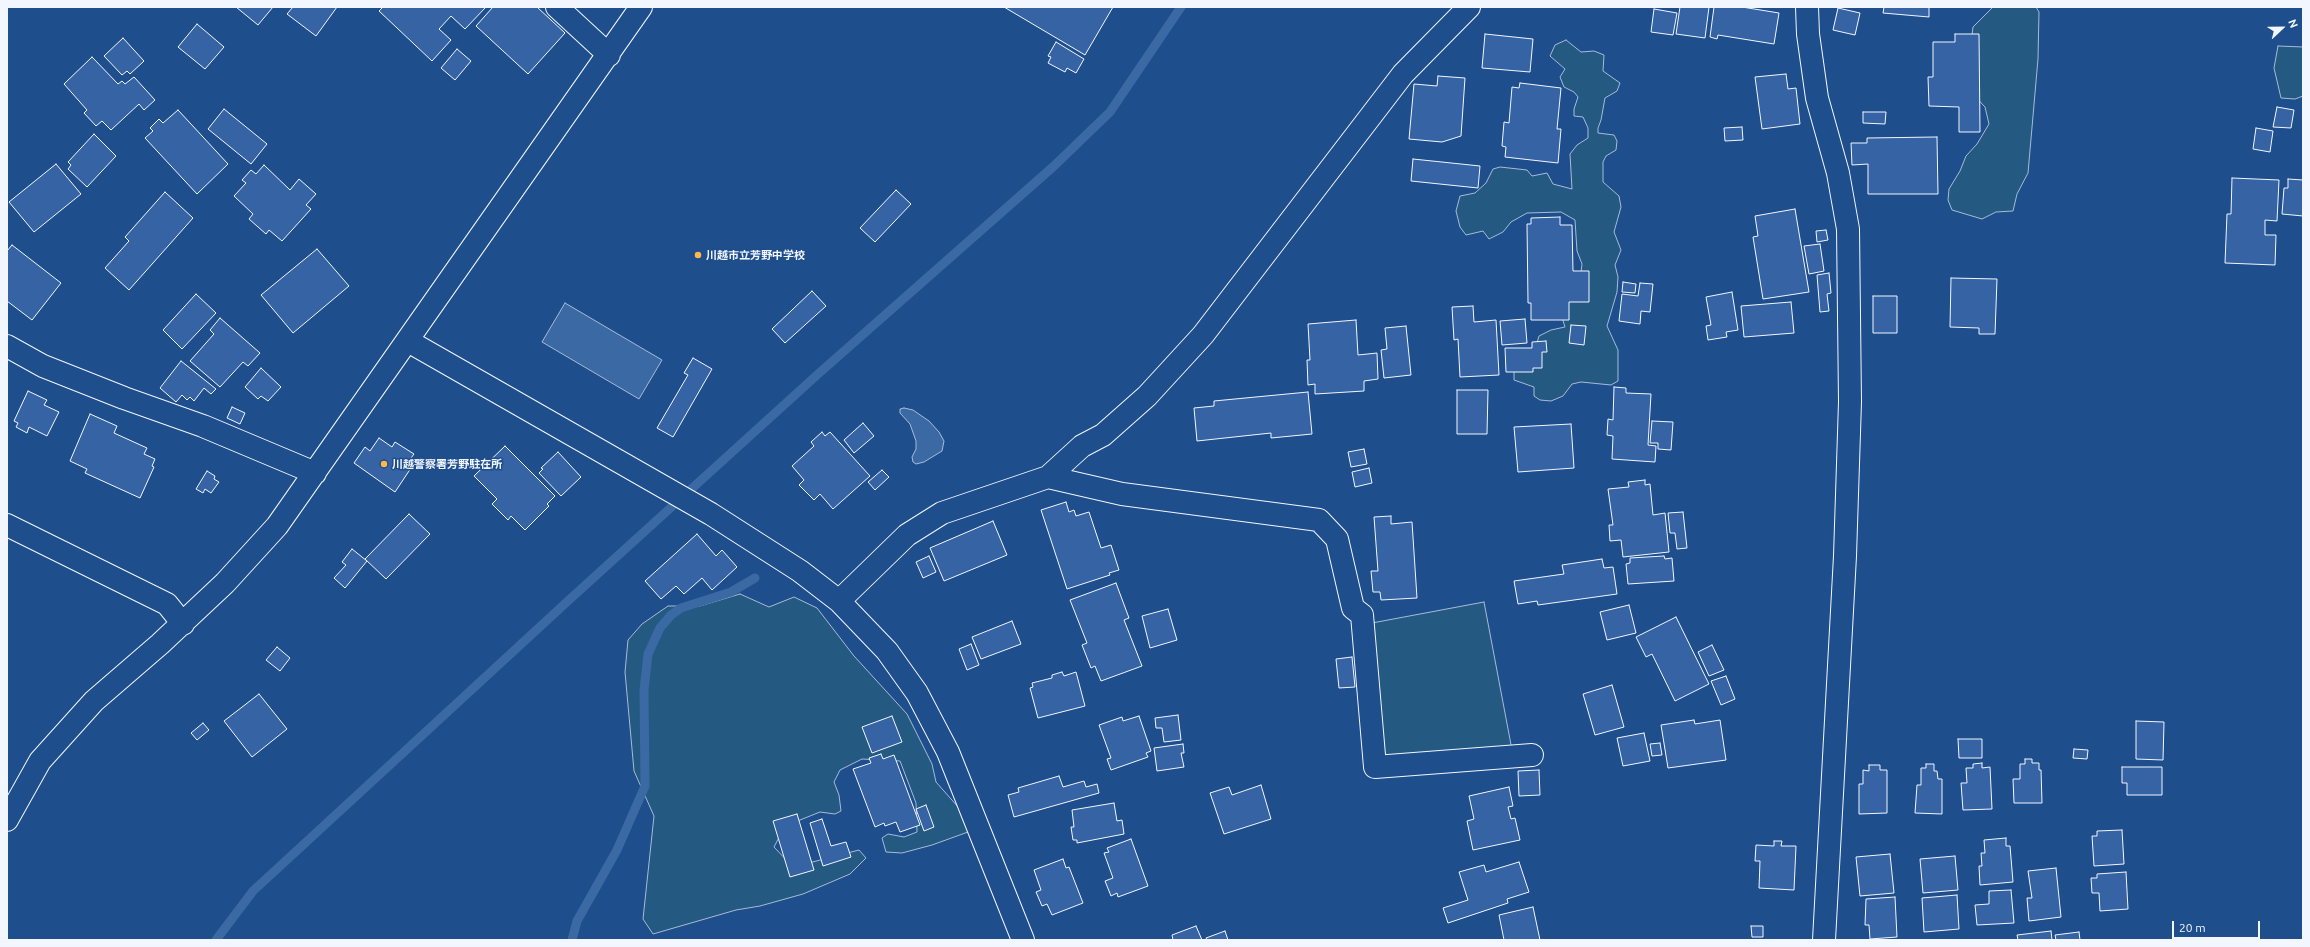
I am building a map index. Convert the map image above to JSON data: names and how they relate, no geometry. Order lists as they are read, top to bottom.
{
  "places": ["川越市立芳野中学校", "川越警察署芳野駐在所"],
  "scale_bar": "20 m",
  "north": "right"
}
